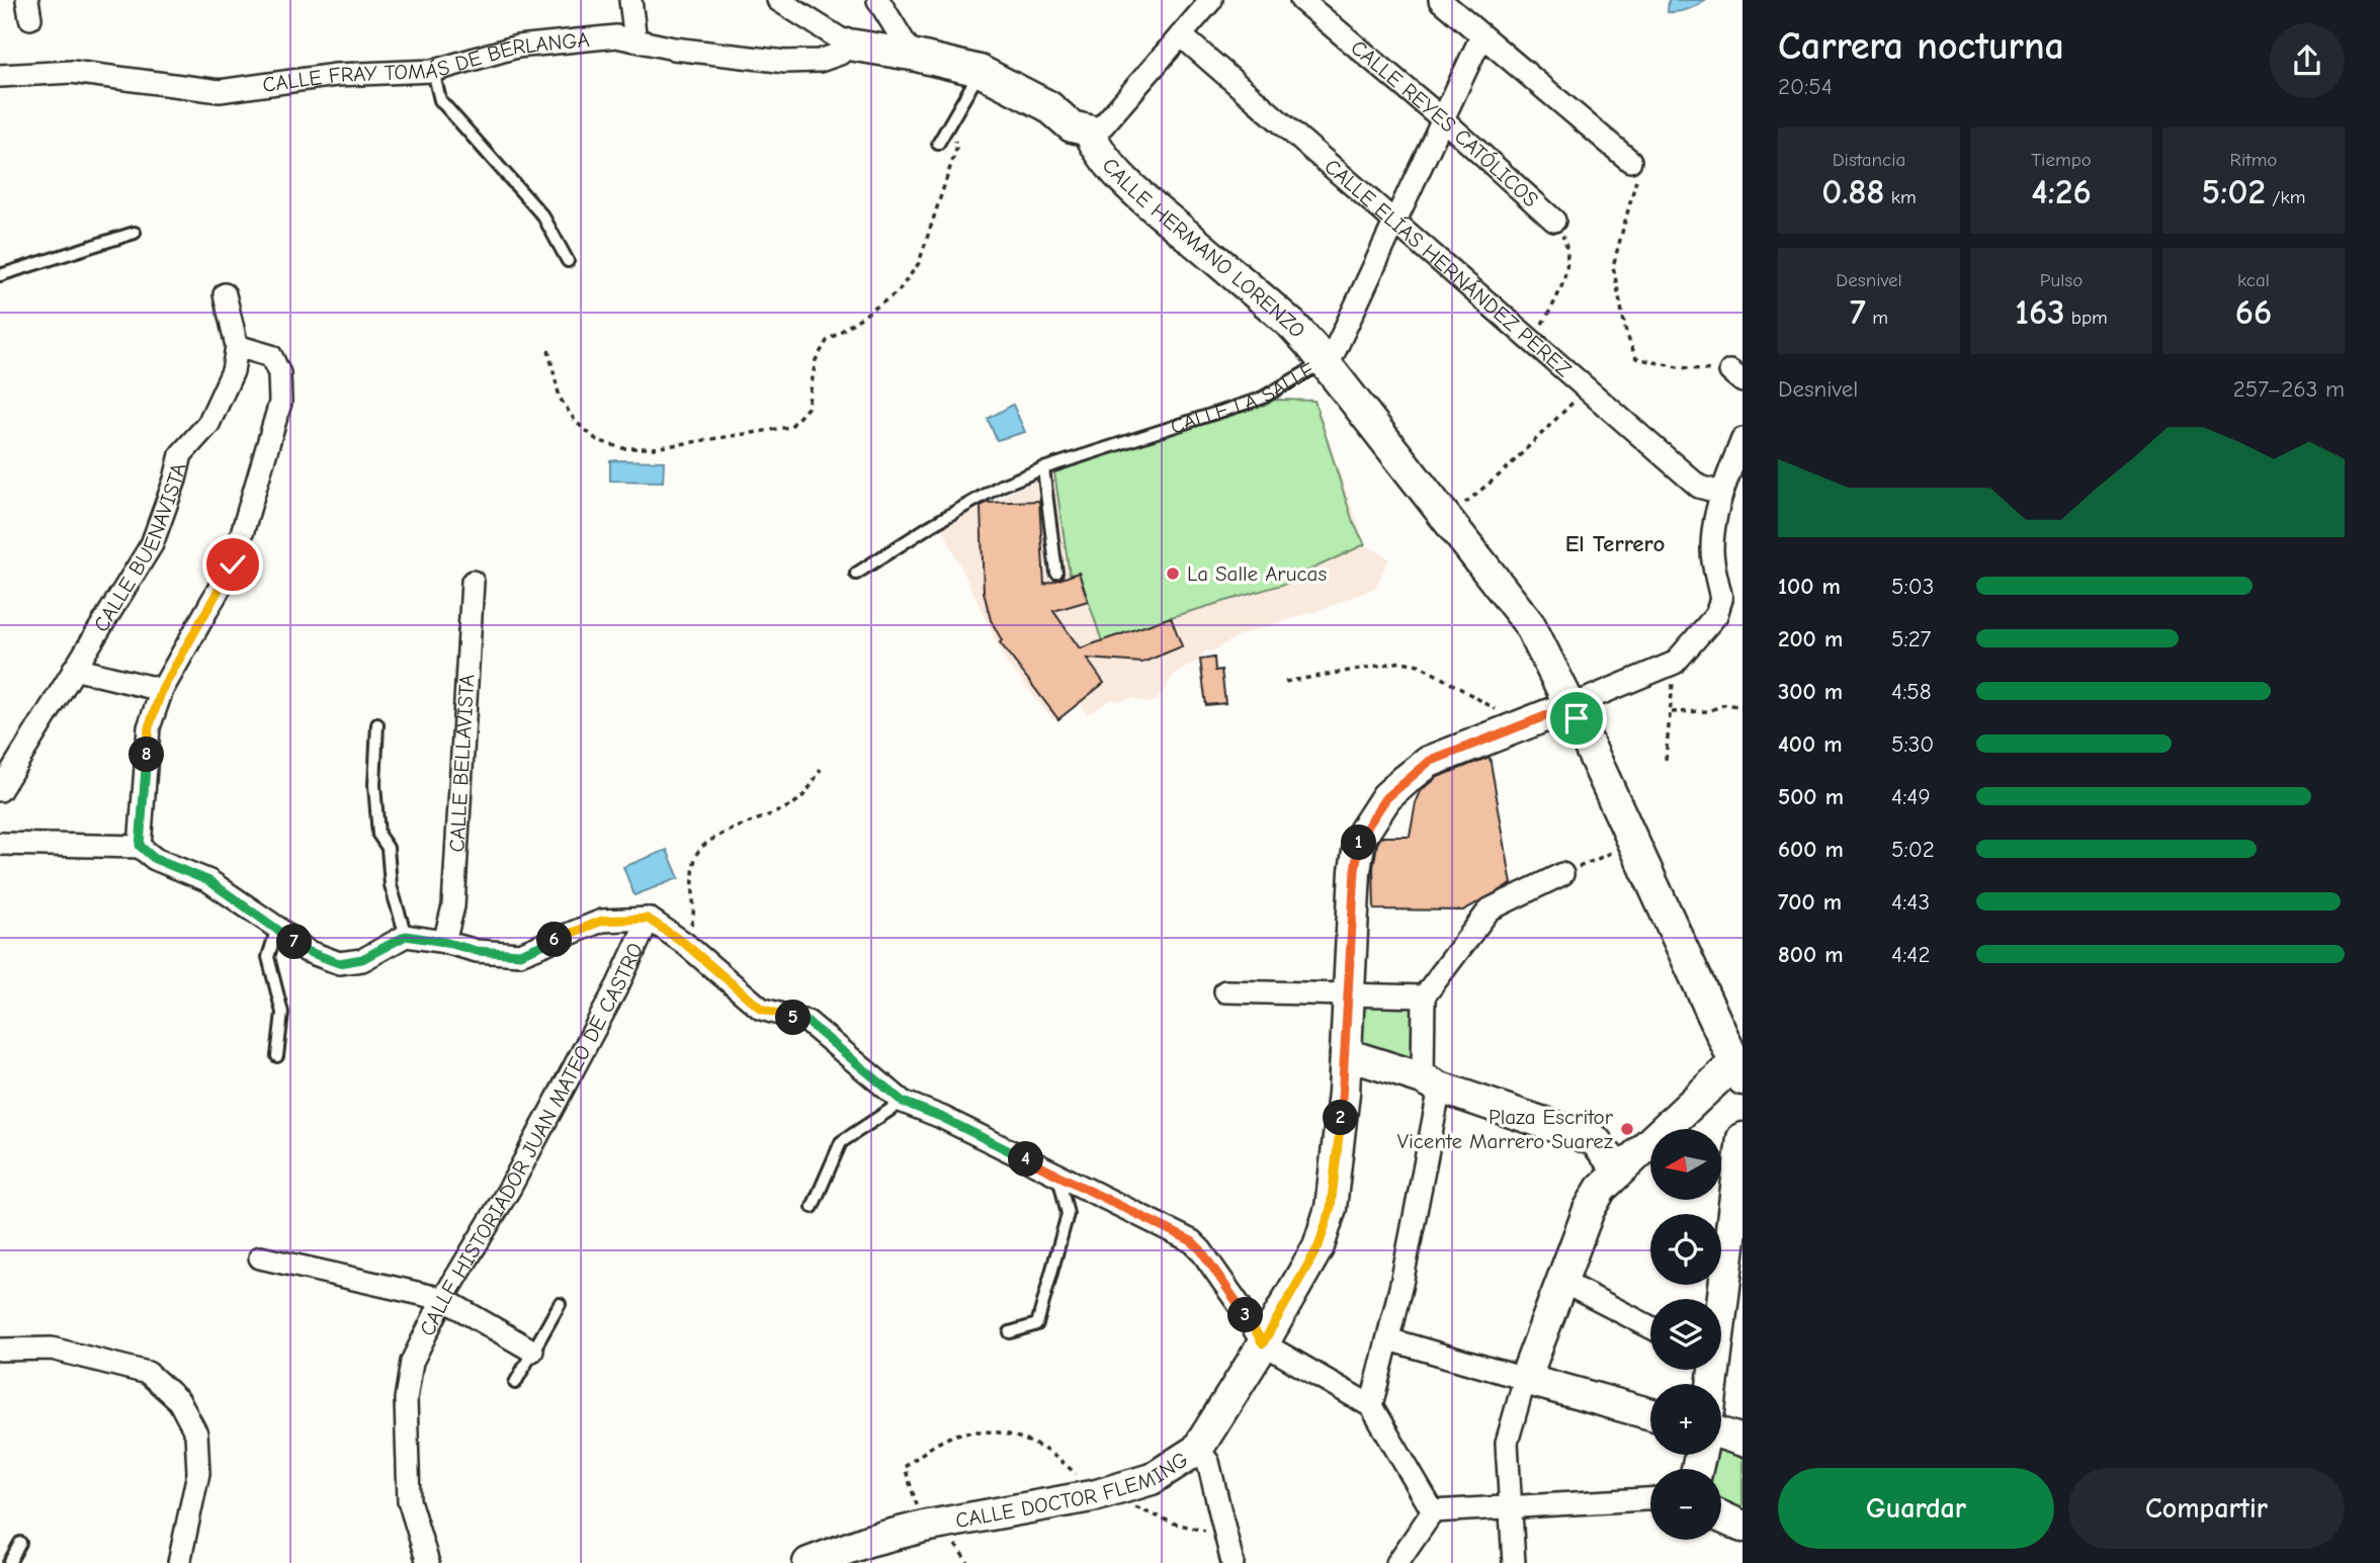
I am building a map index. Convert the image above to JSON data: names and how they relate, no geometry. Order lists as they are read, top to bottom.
{
  "streets": {
    "street": [
      "CALLE FRAY TOMÁS DE BERLANGA",
      "CALLE REYES CATÓLICOS",
      "CALLE HERMANO LORENZO",
      "CALLE ELÍAS HERNÁNDEZ PÉREZ",
      "CALLE LA SALLE",
      "CALLE BUENAVISTA",
      "CALLE BELLAVISTA",
      "CALLE HISTORIADOR JUAN MATEO DE CASTRO",
      "CALLE DOCTOR FLEMING"
    ]
  },
  "crossings": [
    ["CALLE HERMANO LORENZO", "CALLE LA SALLE"],
    ["CALLE LA SALLE", "CALLE DOCTOR FLEMING"]
  ],
  "districts": ["El Terrero"],
  "places": ["La Salle Arucas", "Plaza Escritor Vicente Marrero Suarez"],
  "north": "left",
  "page": {
    "heading": ["Carrera nocturna", "20:54"],
    "stats": [
      ["Distancia", "0.88 km"],
      ["Tiempo", "4:26"],
      ["Ritmo", "5:02 /km"],
      ["Desnivel", "7 m"],
      ["Pulso", "163 bpm"],
      ["kcal", "66"]
    ],
    "chart": ["Desnivel", "257–263 m"],
    "list": [
      {
        "name": "100 m",
        "note": "5:03"
      },
      {
        "name": "200 m",
        "note": "5:27"
      },
      {
        "name": "300 m",
        "note": "4:58"
      },
      {
        "name": "400 m",
        "note": "5:30"
      },
      {
        "name": "500 m",
        "note": "4:49"
      },
      {
        "name": "600 m",
        "note": "5:02"
      },
      {
        "name": "700 m",
        "note": "4:43"
      },
      {
        "name": "800 m",
        "note": "4:42"
      }
    ],
    "pins": [
      "8",
      "1",
      "6",
      "7",
      "5",
      "2",
      "4",
      "3"
    ],
    "map_buttons": ["+", "−"],
    "buttons": ["Guardar", "Compartir"]
  }
}
